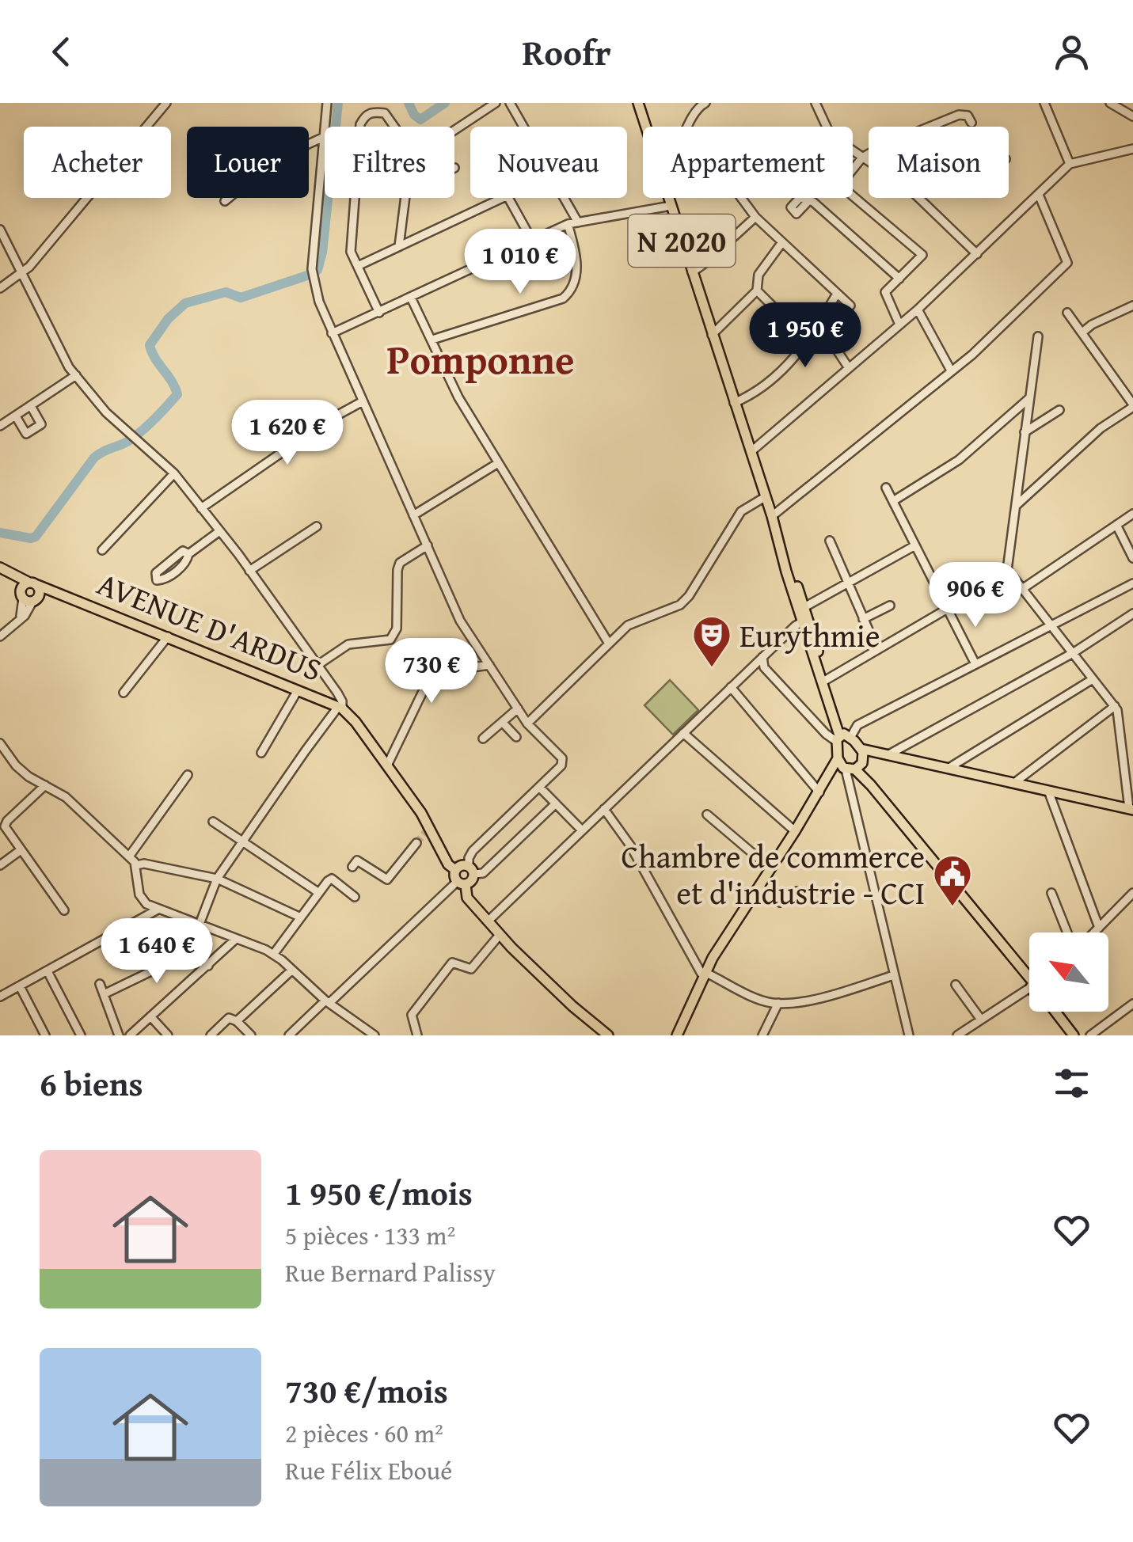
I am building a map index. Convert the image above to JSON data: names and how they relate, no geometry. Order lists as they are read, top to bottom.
{
  "streets": {
    "main road": ["N 2020", "AVENUE D'ARDUS"]
  },
  "districts": ["Pomponne"],
  "places": {
    "theatre": ["Eurythmie"],
    "public building": ["Chambre de commerce et d'industrie - CCI"]
  },
  "north": "top left",
  "page": {
    "header": "Roofr",
    "chip": [
      "Acheter",
      "Louer",
      "Filtres",
      "Nouveau",
      "Appartement",
      "Maison"
    ],
    "price": [
      "1 010 €",
      "1 950 €",
      "1 620 €",
      "906 €",
      "730 €",
      "1 640 €"
    ],
    "heading": "6 biens",
    "list": [
      {
        "name": "1 950 €/mois",
        "note": "5 pièces · 133 m² · Rue Bernard Palissy"
      },
      {
        "name": "730 €/mois",
        "note": "2 pièces · 60 m² · Rue Félix Eboué"
      }
    ]
  }
}
